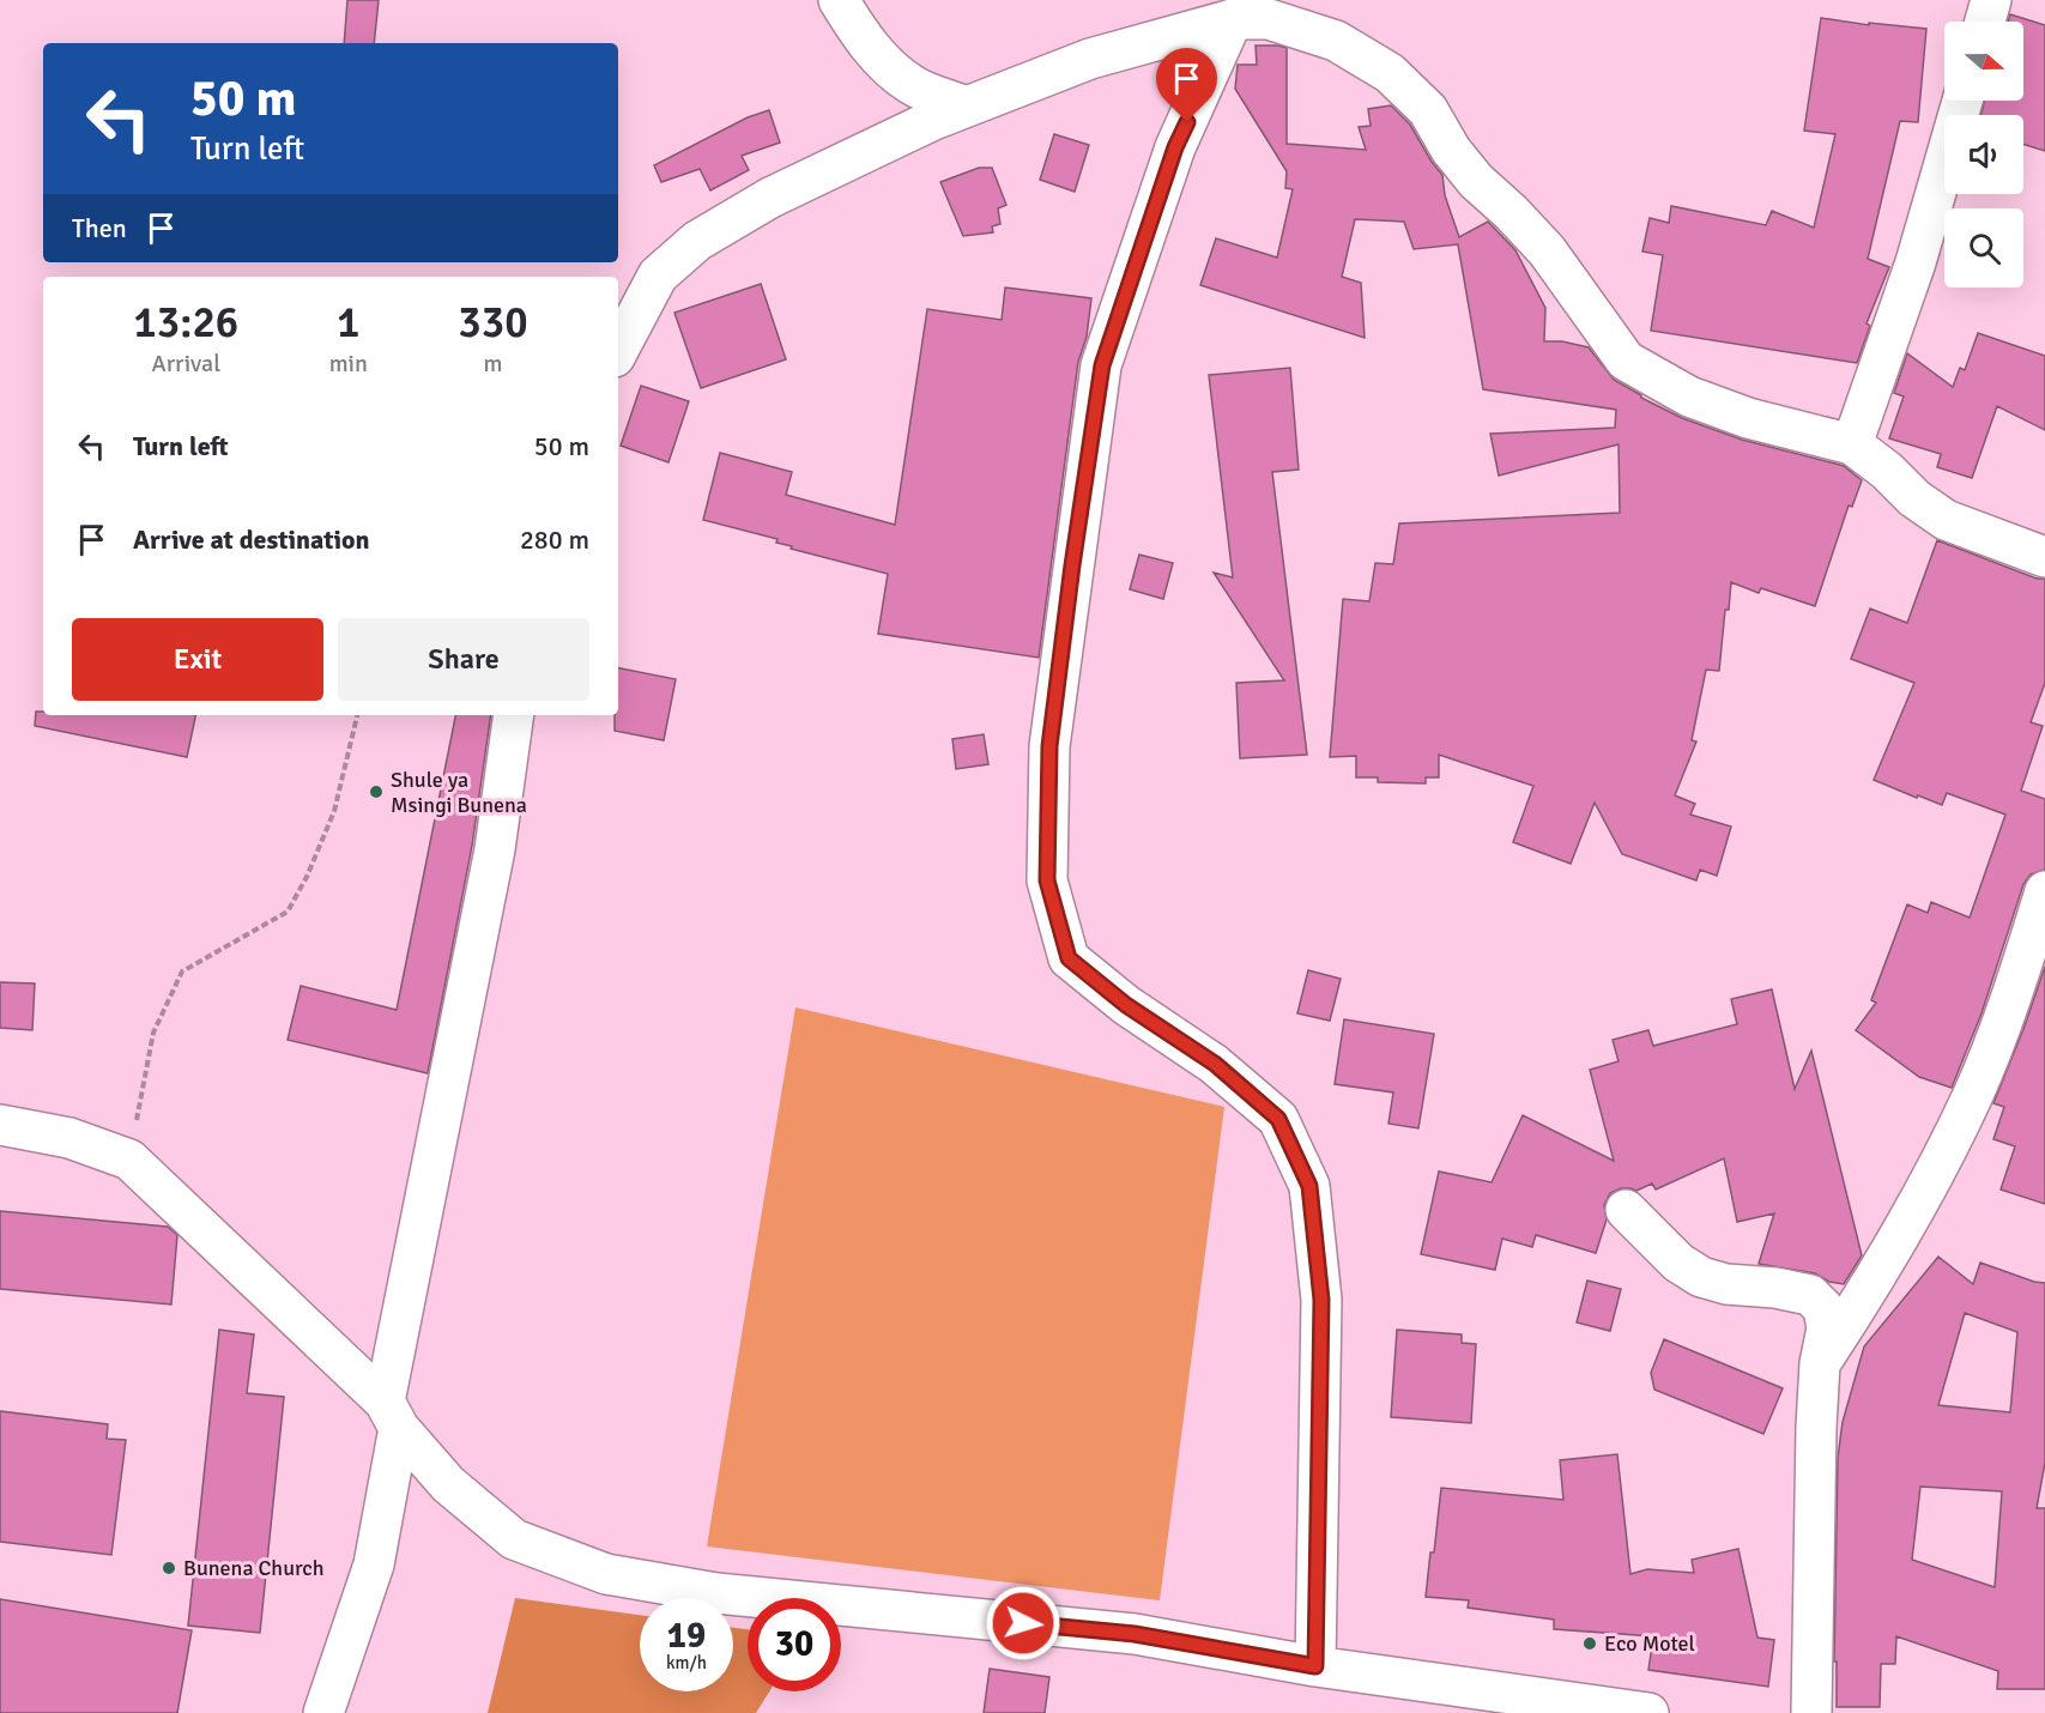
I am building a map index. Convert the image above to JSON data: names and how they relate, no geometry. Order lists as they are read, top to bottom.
{
  "places": ["Shule ya Msingi Bunena", "Bunena Church", "Eco Motel"],
  "north": "right",
  "page": {
    "turn": ["50 m", "Turn left"],
    "then": "Then",
    "eta": [
      "13:26",
      "Arrival",
      "1",
      "min",
      "330",
      "m"
    ],
    "list": [
      {
        "name": "Turn left",
        "value": "50 m"
      },
      {
        "name": "Arrive at destination",
        "value": "280 m"
      }
    ],
    "buttons": ["Exit", "Share"],
    "speed": "19 km/h",
    "limit": "30"
  }
}
